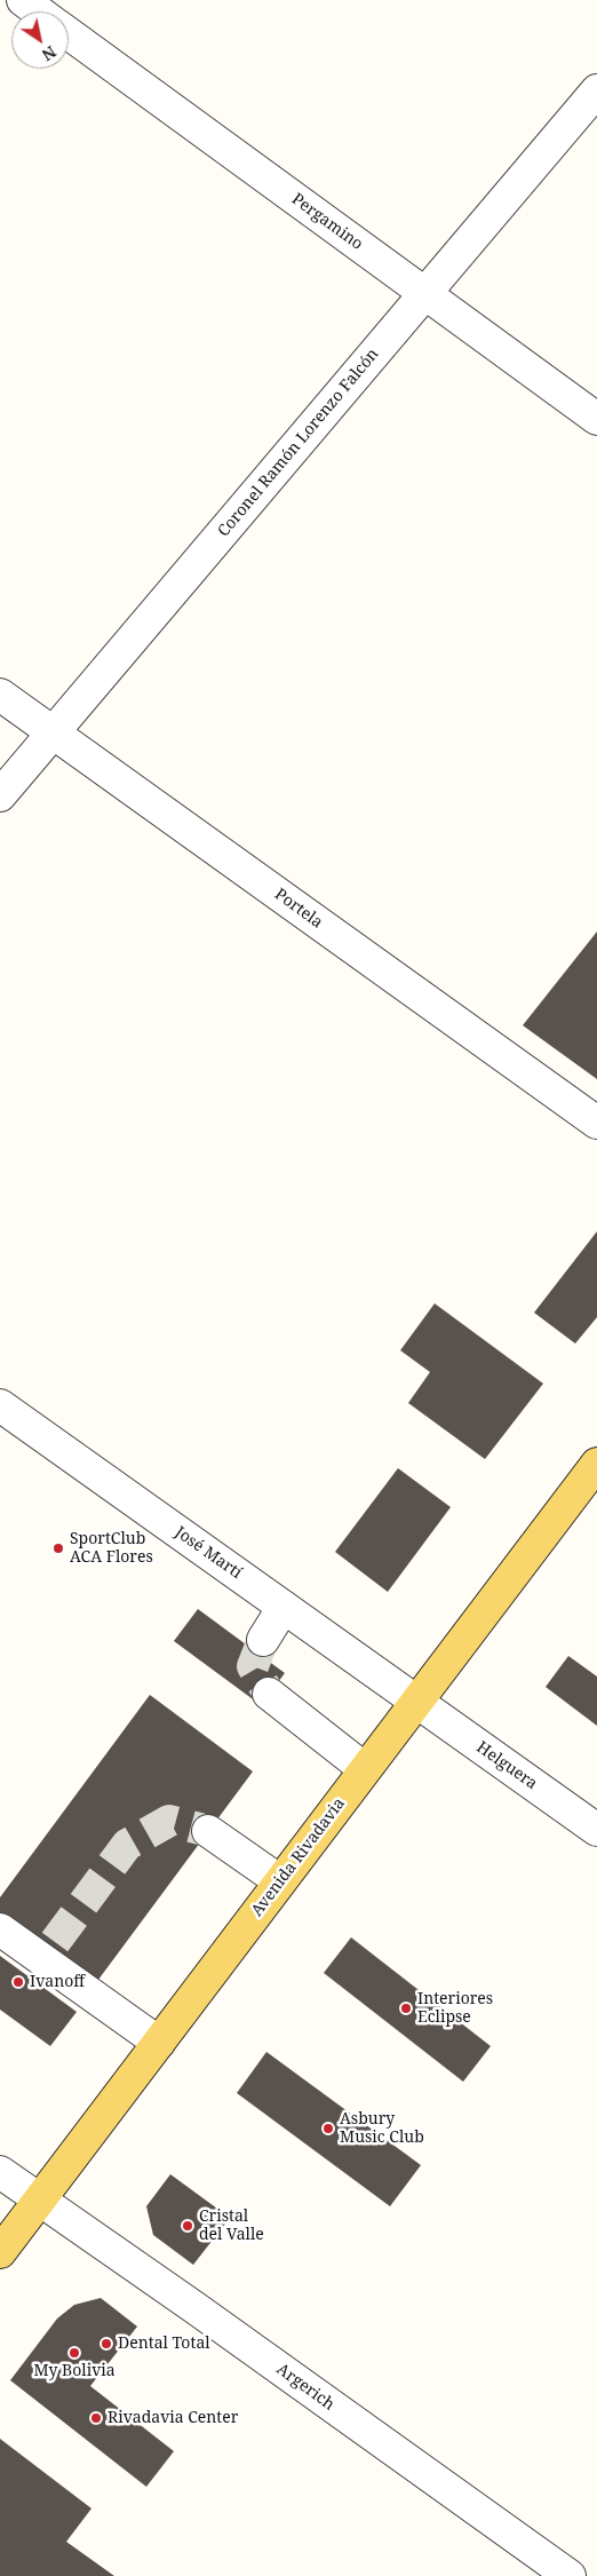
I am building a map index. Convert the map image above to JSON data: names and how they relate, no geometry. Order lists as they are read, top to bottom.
{
  "streets": {
    "main road": ["Avenida Rivadavia"],
    "street": [
      "Pergamino",
      "Coronel Ramón Lorenzo Falcón",
      "Portela",
      "José Martí",
      "Helguera",
      "Argerich"
    ]
  },
  "crossings": [
    ["Pergamino", "Coronel Ramón Lorenzo Falcón"],
    ["Coronel Ramón Lorenzo Falcón", "Portela"],
    ["José Martí", "Helguera"],
    ["José Martí", "Avenida Rivadavia"],
    ["Helguera", "Avenida Rivadavia"],
    ["Avenida Rivadavia", "Argerich"]
  ],
  "places": [
    "SportClub ACA Flores",
    "Ivanoff",
    "Interiores Eclipse",
    "Asbury Music Club",
    "Cristal del Valle",
    "Dental Total",
    "My Bolivia",
    "Rivadavia Center"
  ],
  "north": "bottom right"
}
